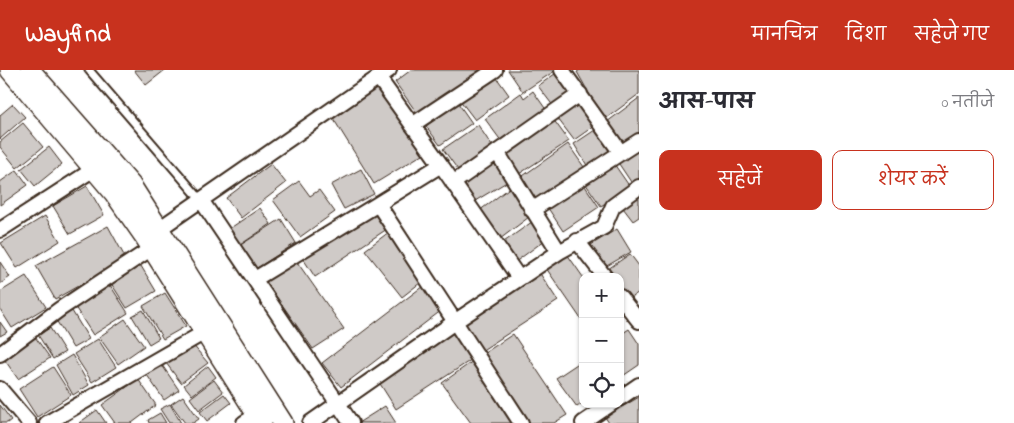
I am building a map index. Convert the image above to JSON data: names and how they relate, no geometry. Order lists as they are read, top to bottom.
{
  "page": {
    "header": "Wayfind",
    "nav": ["मानचित्र", "दिशा", "सहेजे गए"],
    "heading": ["आस-पास", "0 नतीजे"],
    "buttons": ["सहेजें", "शेयर करें"],
    "map_buttons": ["+", "−"]
  }
}
